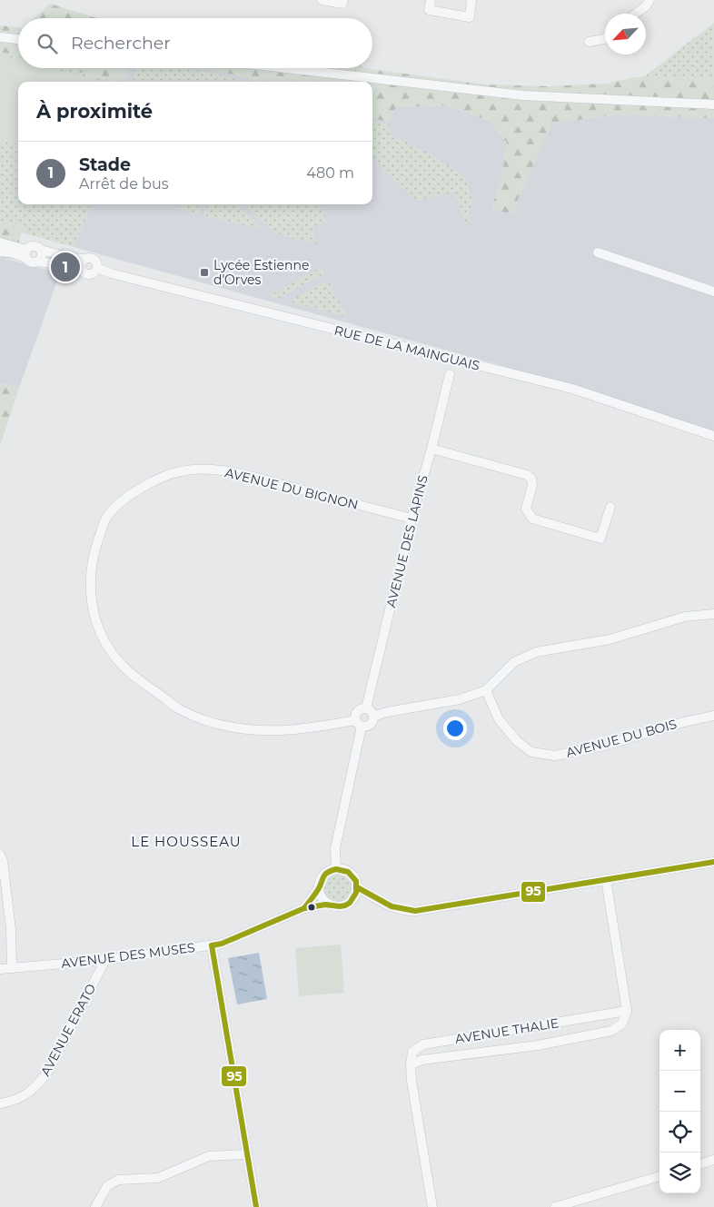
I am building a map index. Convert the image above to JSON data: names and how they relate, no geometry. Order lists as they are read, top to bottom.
{
  "streets": {
    "street": [
      "RUE DE LA MAINGUAIS",
      "AVENUE DU BIGNON",
      "AVENUE DES LAPINS",
      "AVENUE DU BOIS",
      "AVENUE DES MUSES",
      "AVENUE ERATO",
      "AVENUE THALIE"
    ]
  },
  "crossings": [
    ["AVENUE DU BIGNON", "AVENUE DES LAPINS"],
    ["AVENUE DES MUSES", "AVENUE ERATO"]
  ],
  "districts": ["LE HOUSSEAU"],
  "places": {
    "transit": ["Lycée Estienne d'Orves"]
  },
  "lines": ["transit line 95"],
  "north": "bottom left",
  "page": {
    "search": "Rechercher",
    "heading": "À proximité",
    "list": [
      {
        "mark": "1",
        "name": "Stade",
        "note": "Arrêt de bus",
        "value": "480 m"
      }
    ],
    "pins": "1",
    "map_buttons": ["+", "−"]
  }
}
